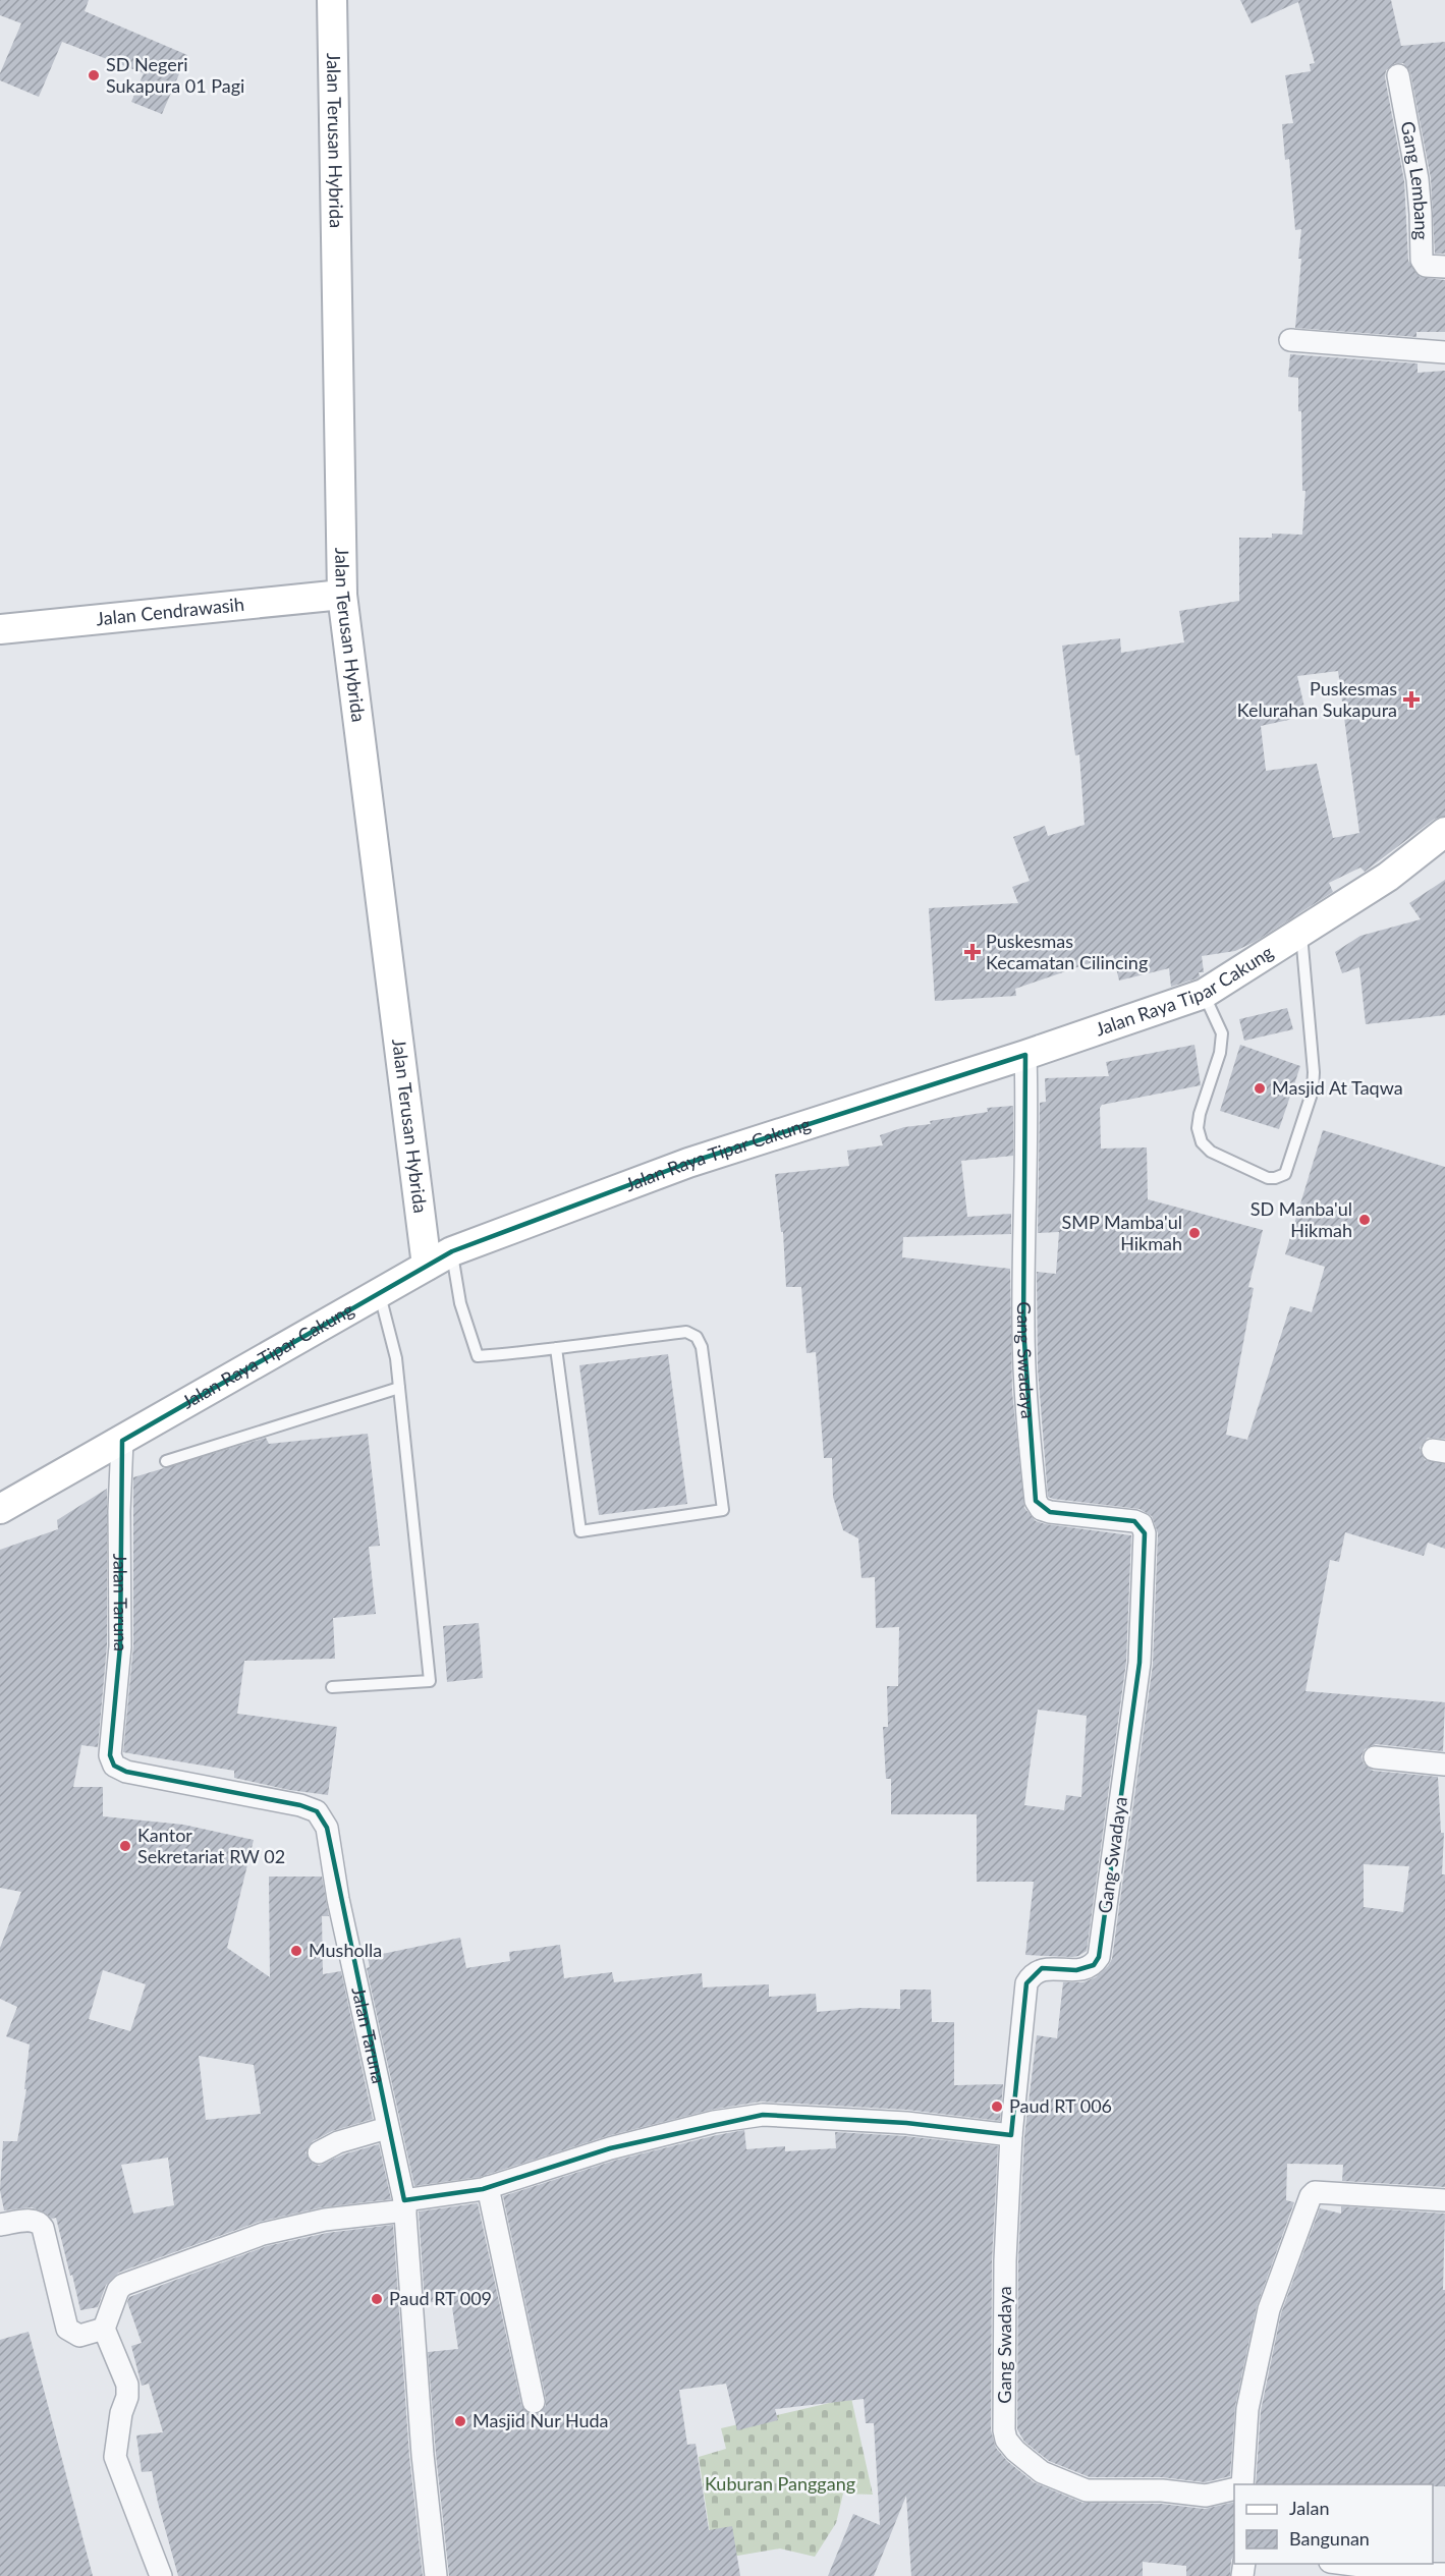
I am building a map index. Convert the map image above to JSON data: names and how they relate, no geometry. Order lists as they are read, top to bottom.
{
  "streets": {
    "street": [
      "Jalan Terusan Hybrida",
      "Gang Lembang",
      "Jalan Cendrawasih",
      "Jalan Raya Tipar Cakung",
      "Gang Swadaya",
      "Jalan Taruna"
    ]
  },
  "crossings": [
    ["Jalan Terusan Hybrida", "Jalan Cendrawasih"],
    ["Jalan Terusan Hybrida", "Jalan Raya Tipar Cakung"],
    ["Jalan Raya Tipar Cakung", "Gang Swadaya"],
    ["Jalan Raya Tipar Cakung", "Jalan Taruna"]
  ],
  "parks": ["Kuburan Panggang"],
  "places": {
    "other": [
      "SD Negeri Sukapura 01 Pagi",
      "Masjid At Taqwa",
      "SD Manba'ul Hikmah",
      "SMP Mamba'ul Hikmah",
      "Kantor Sekretariat RW 02",
      "Musholla",
      "Paud RT 006",
      "Paud RT 009",
      "Masjid Nur Huda"
    ],
    "health": ["Puskesmas Kelurahan Sukapura", "Puskesmas Kecamatan Cilincing"]
  },
  "legend": ["Jalan", "Bangunan"]
}
